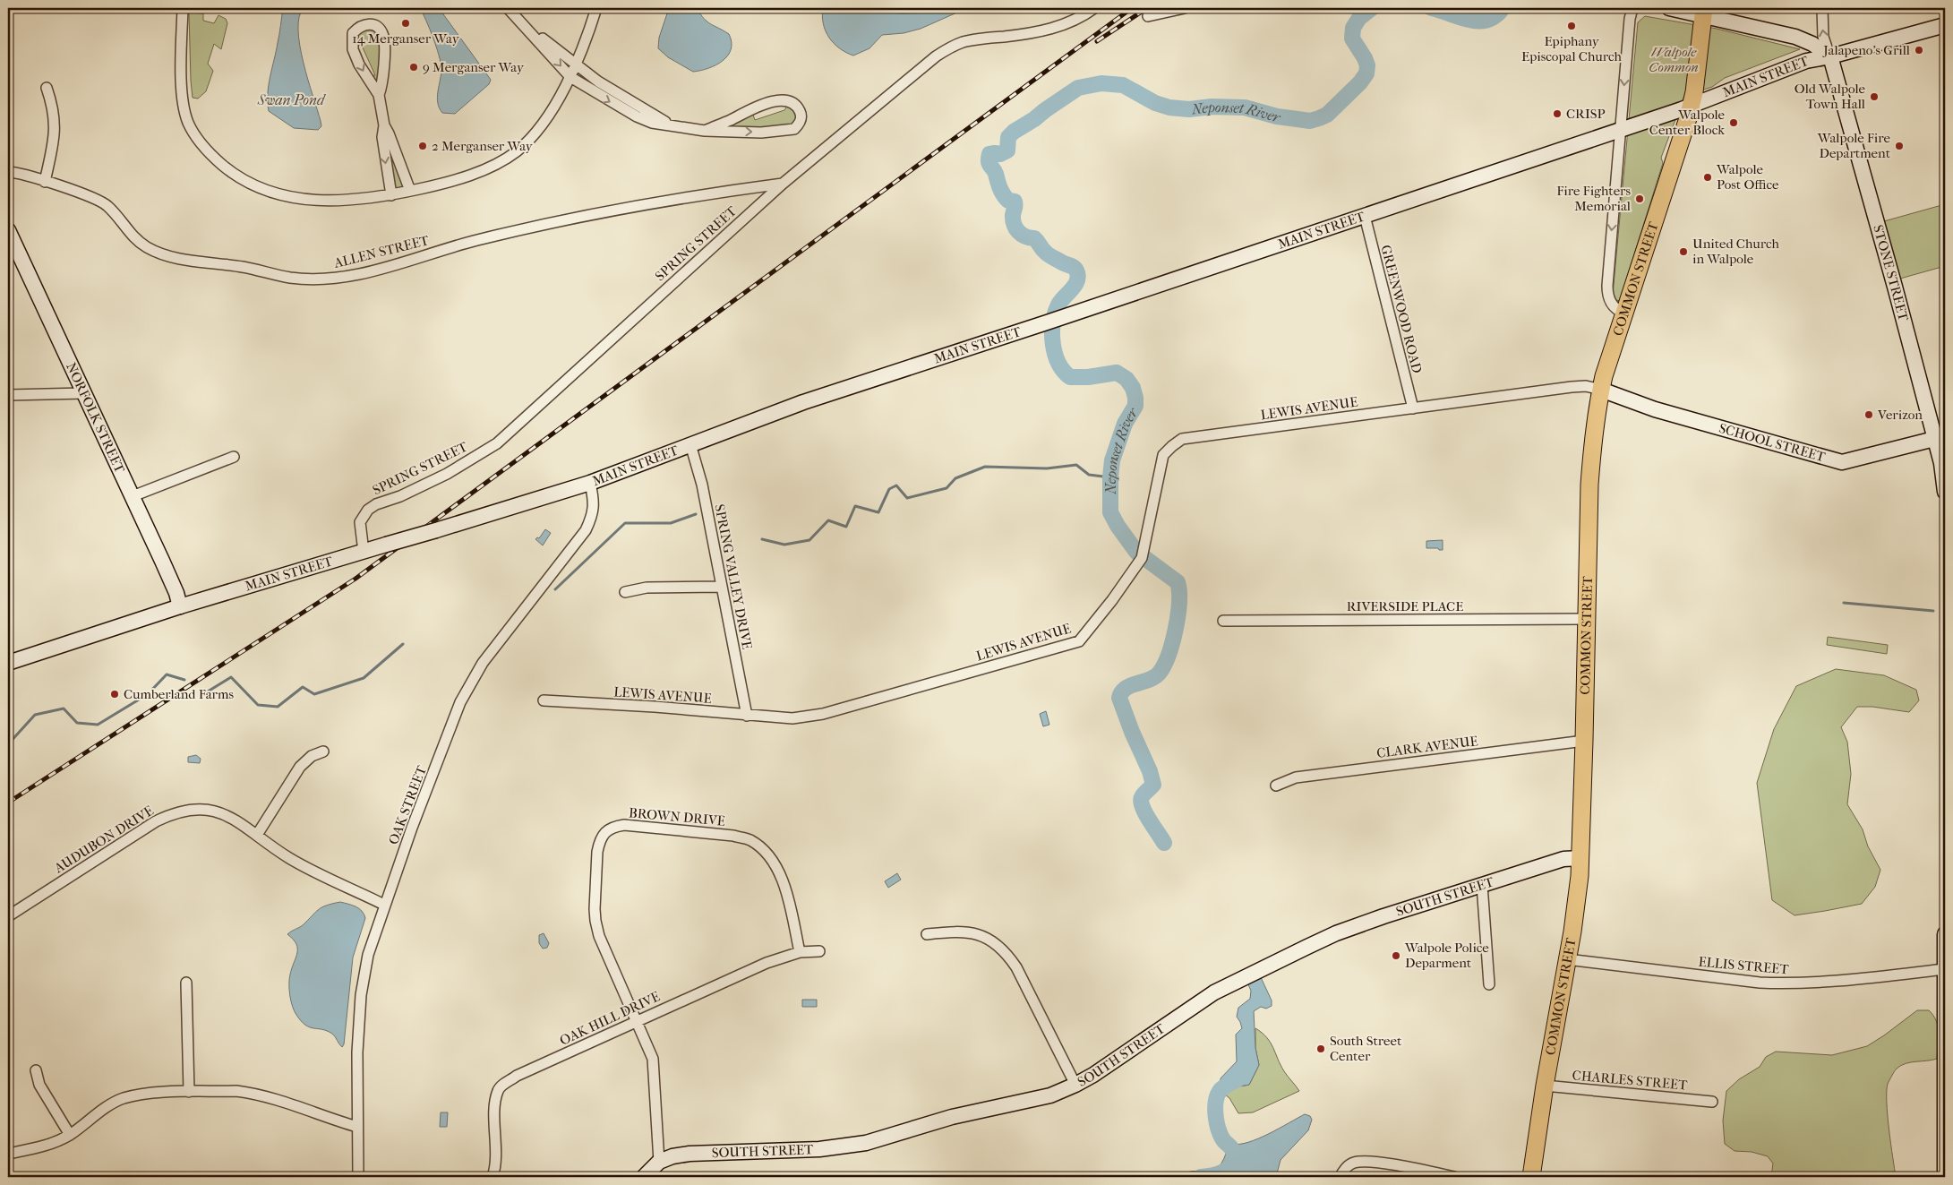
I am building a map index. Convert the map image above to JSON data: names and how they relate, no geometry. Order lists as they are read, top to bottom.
{
  "streets": {
    "main road": [
      "MAIN STREET",
      "STONE STREET",
      "COMMON STREET",
      "NORFOLK STREET",
      "SCHOOL STREET",
      "SOUTH STREET"
    ],
    "street": [
      "SPRING STREET",
      "ALLEN STREET",
      "GREENWOOD ROAD",
      "LEWIS AVENUE",
      "SPRING VALLEY DRIVE",
      "RIVERSIDE PLACE",
      "CLARK AVENUE",
      "OAK STREET",
      "BROWN DRIVE",
      "AUDUBON DRIVE",
      "ELLIS STREET",
      "OAK HILL DRIVE",
      "CHARLES STREET"
    ]
  },
  "crossings": [
    ["MAIN STREET", "SPRING STREET"],
    ["MAIN STREET", "STONE STREET"],
    ["MAIN STREET", "COMMON STREET"],
    ["MAIN STREET", "GREENWOOD ROAD"],
    ["MAIN STREET", "NORFOLK STREET"],
    ["MAIN STREET", "SPRING VALLEY DRIVE"],
    ["MAIN STREET", "OAK STREET"],
    ["SPRING STREET", "ALLEN STREET"],
    ["STONE STREET", "SCHOOL STREET"],
    ["COMMON STREET", "LEWIS AVENUE"],
    ["COMMON STREET", "SCHOOL STREET"],
    ["COMMON STREET", "RIVERSIDE PLACE"],
    ["COMMON STREET", "CLARK AVENUE"],
    ["COMMON STREET", "SOUTH STREET"],
    ["COMMON STREET", "ELLIS STREET"],
    ["COMMON STREET", "CHARLES STREET"],
    ["GREENWOOD ROAD", "LEWIS AVENUE"],
    ["LEWIS AVENUE", "SCHOOL STREET"],
    ["LEWIS AVENUE", "SPRING VALLEY DRIVE"],
    ["OAK STREET", "AUDUBON DRIVE"],
    ["BROWN DRIVE", "SOUTH STREET"],
    ["BROWN DRIVE", "OAK HILL DRIVE"]
  ],
  "water": ["Swan Pond", "Neponset River"],
  "parks": ["Walpole Common"],
  "places": [
    "14 Merganser Way",
    "Epiphany Episcopal Church",
    "Jalapeno's Grill",
    "9 Merganser Way",
    "Old Walpole Town Hall",
    "CRISP",
    "Walpole Center Block",
    "2 Merganser Way",
    "Walpole Fire Department",
    "Walpole Post Office",
    "Fire Fighters Memorial",
    "United Church in Walpole",
    "Verizon",
    "Cumberland Farms",
    "Walpole Police Deparment",
    "South Street Center"
  ]
}
